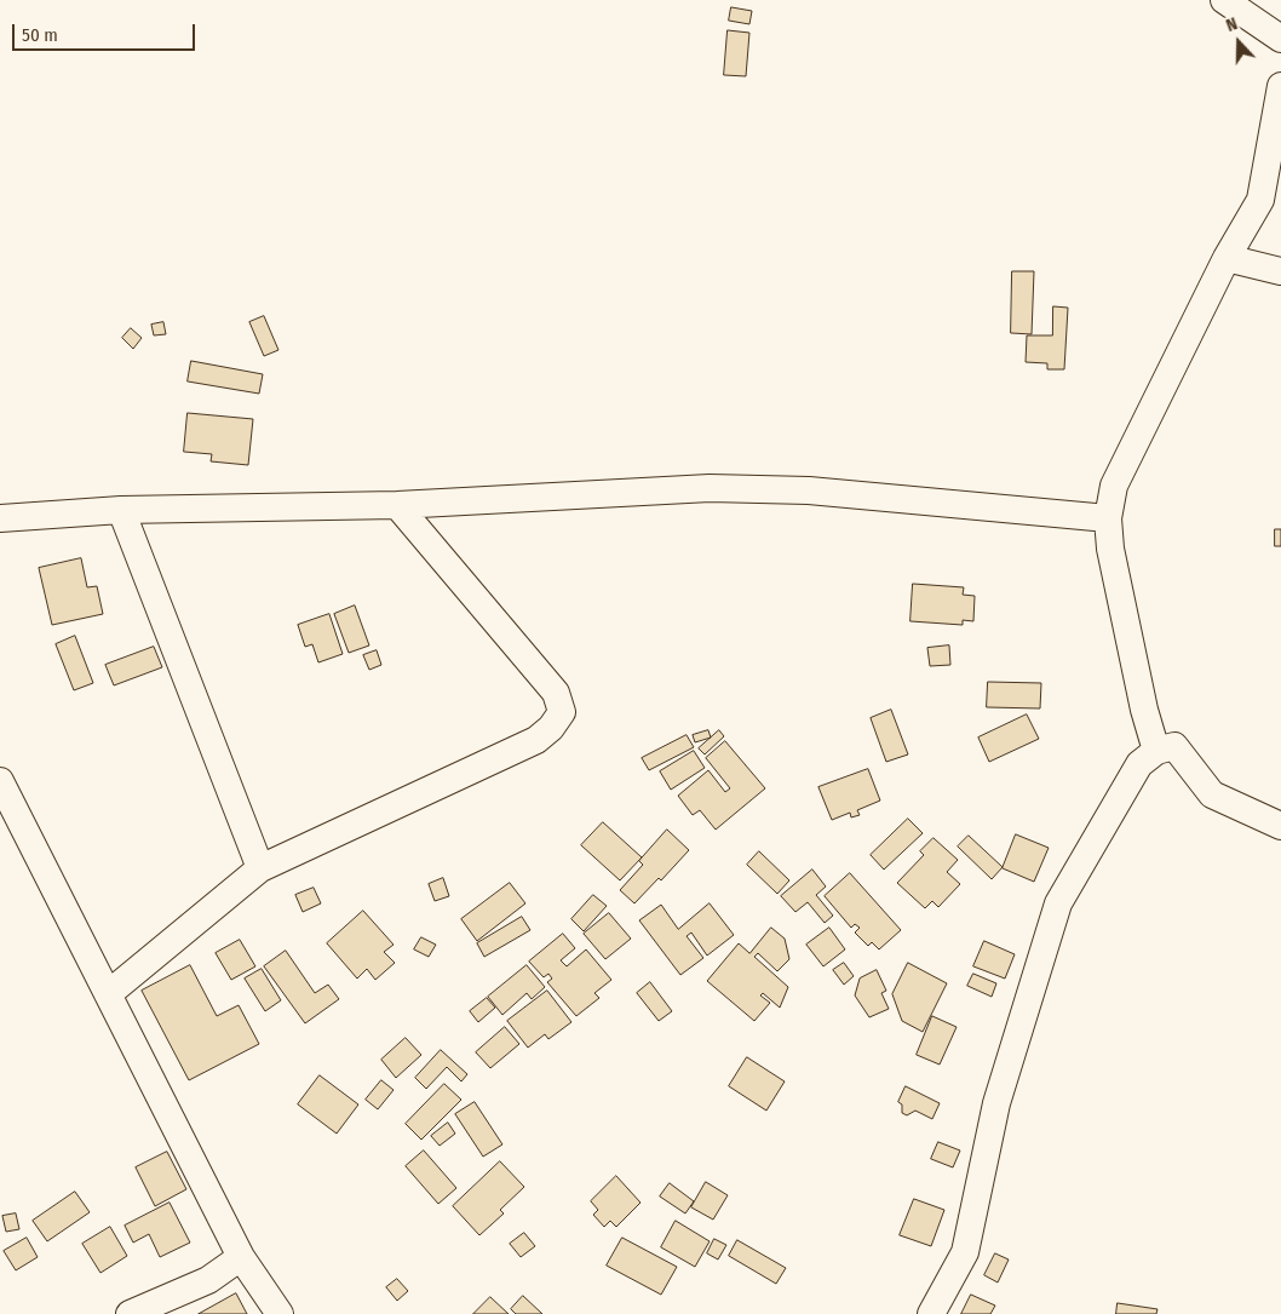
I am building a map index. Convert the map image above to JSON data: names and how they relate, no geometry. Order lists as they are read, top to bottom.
{
  "scale_bar": "50 m",
  "north": "top"
}
